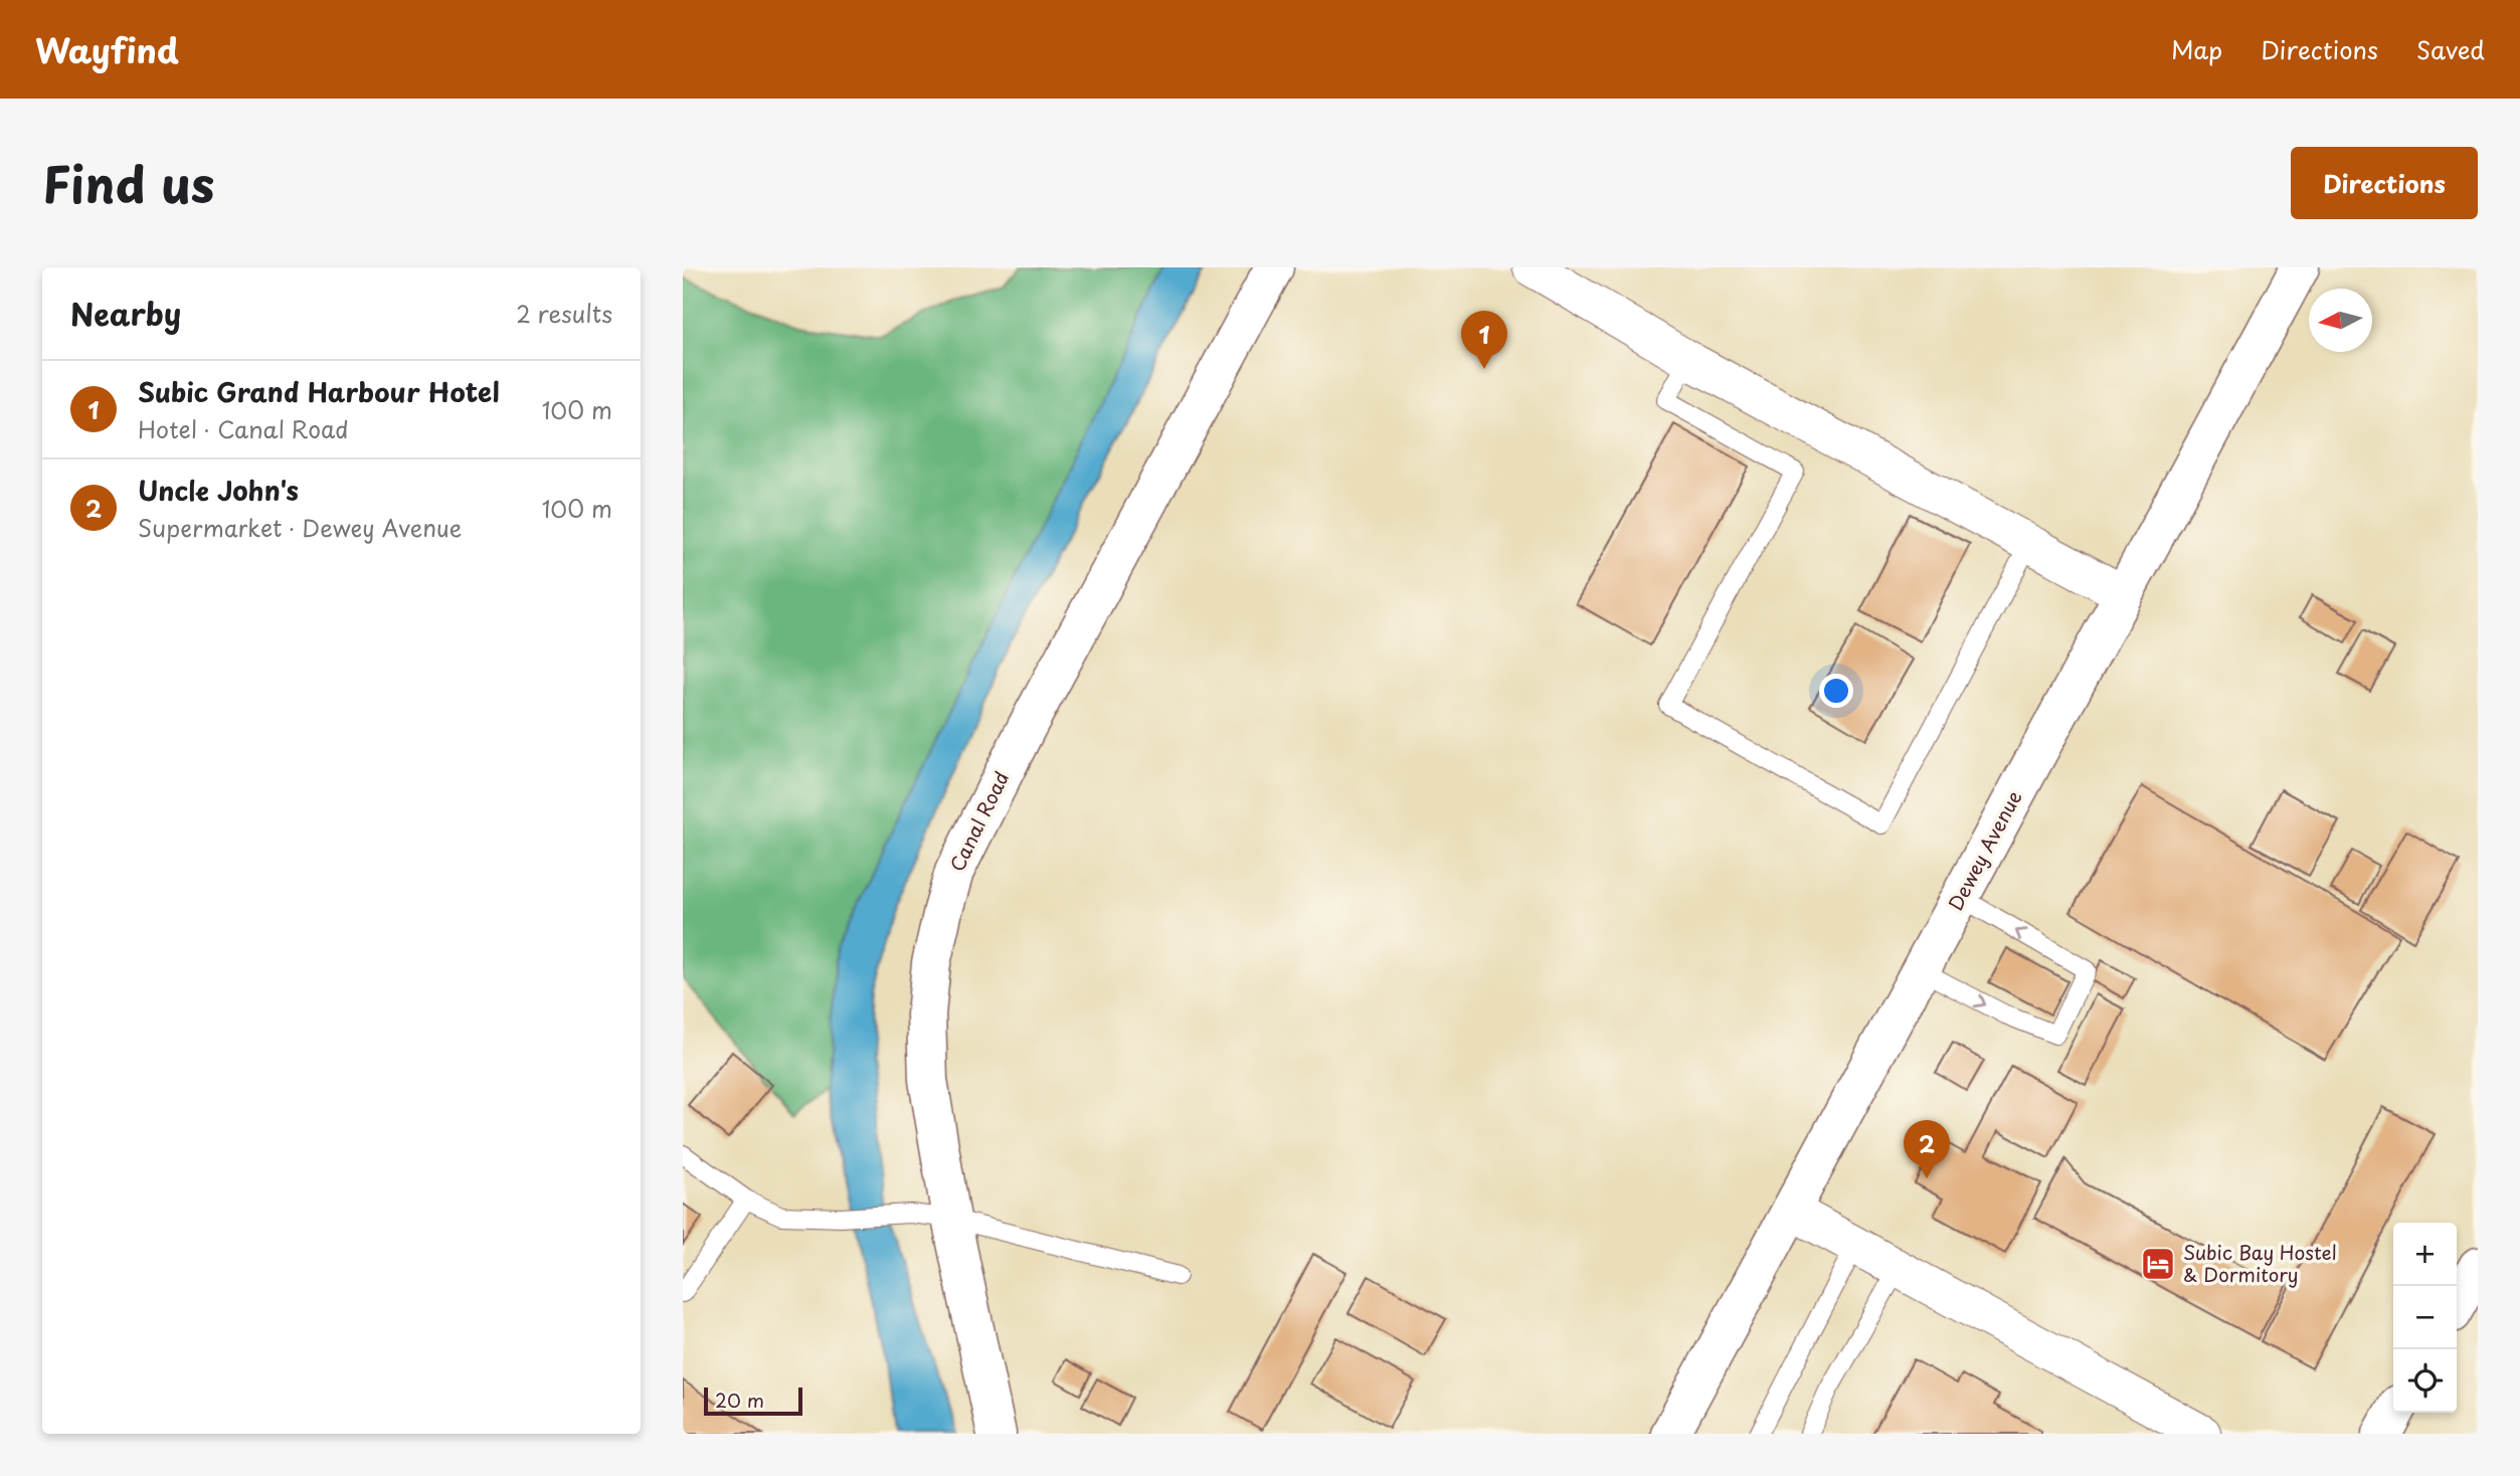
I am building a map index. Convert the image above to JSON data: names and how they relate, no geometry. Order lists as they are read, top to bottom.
{
  "streets": {
    "main road": ["Canal Road", "Dewey Avenue"]
  },
  "places": {
    "hotel": ["Subic Bay Hostel & Dormitory"]
  },
  "scale_bar": "20 m",
  "north": "left",
  "page": {
    "header": "Wayfind",
    "nav": ["Map", "Directions", "Saved"],
    "title": "Find us",
    "buttons": "Directions",
    "heading": ["Nearby", "2 results"],
    "pins": ["1", "2"],
    "list": [
      {
        "mark": "1",
        "name": "Subic Grand Harbour Hotel",
        "note": "Hotel · Canal Road",
        "value": "100 m"
      },
      {
        "mark": "2",
        "name": "Uncle John's",
        "note": "Supermarket · Dewey Avenue",
        "value": "100 m"
      }
    ],
    "map_buttons": ["+", "−"],
    "scale": "20 m"
  }
}
